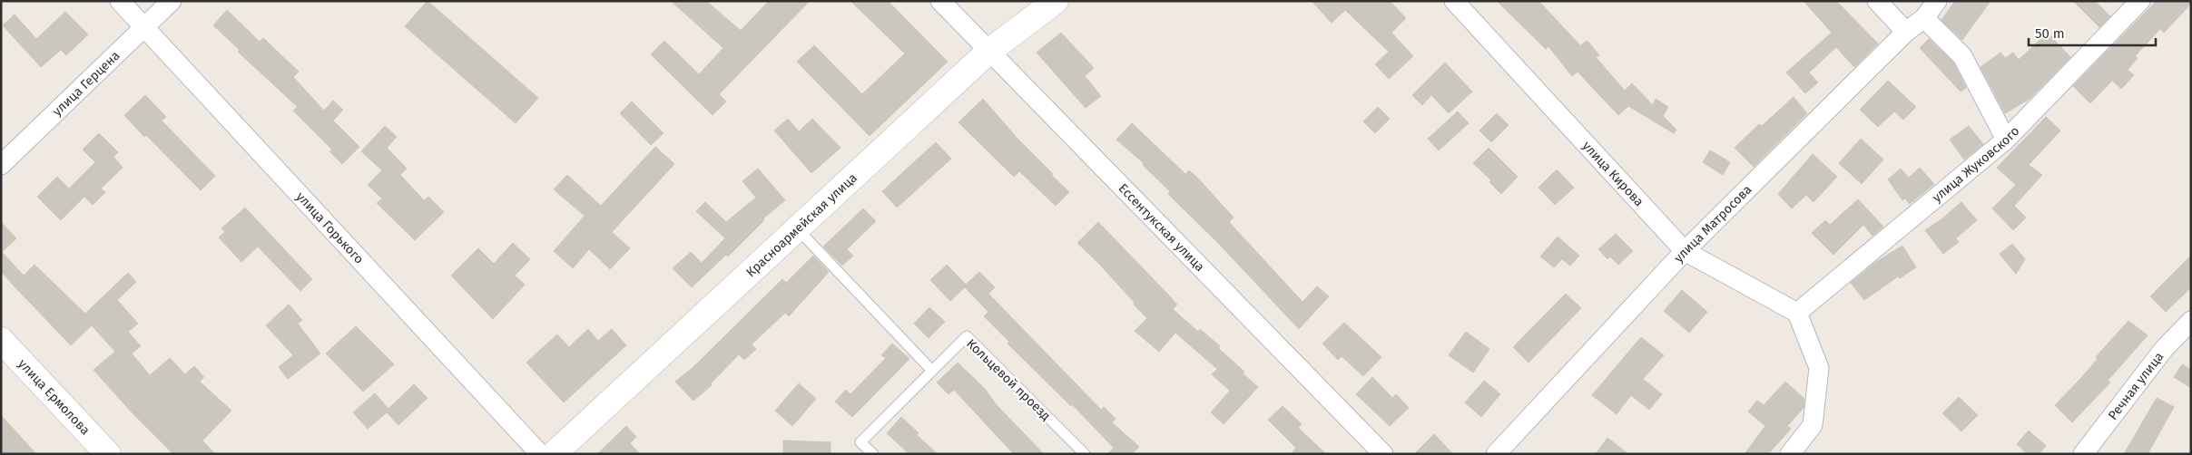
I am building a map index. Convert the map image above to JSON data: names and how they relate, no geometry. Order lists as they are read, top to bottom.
{
  "streets": {
    "street": [
      "улица Герцена",
      "улица Жуковского",
      "улица Кирова",
      "Красноармейская улица",
      "улица Матросова",
      "улица Горького",
      "Ессентукская улица",
      "Речная улица",
      "улица Ермолова"
    ],
    "lane": ["Кольцевой проезд"]
  },
  "crossings": [
    ["улица Герцена", "улица Горького"],
    ["улица Жуковского", "улица Кирова"],
    ["улица Кирова", "улица Матросова"],
    ["Красноармейская улица", "Ессентукская улица"]
  ],
  "scale_bar": "50 m"
}
